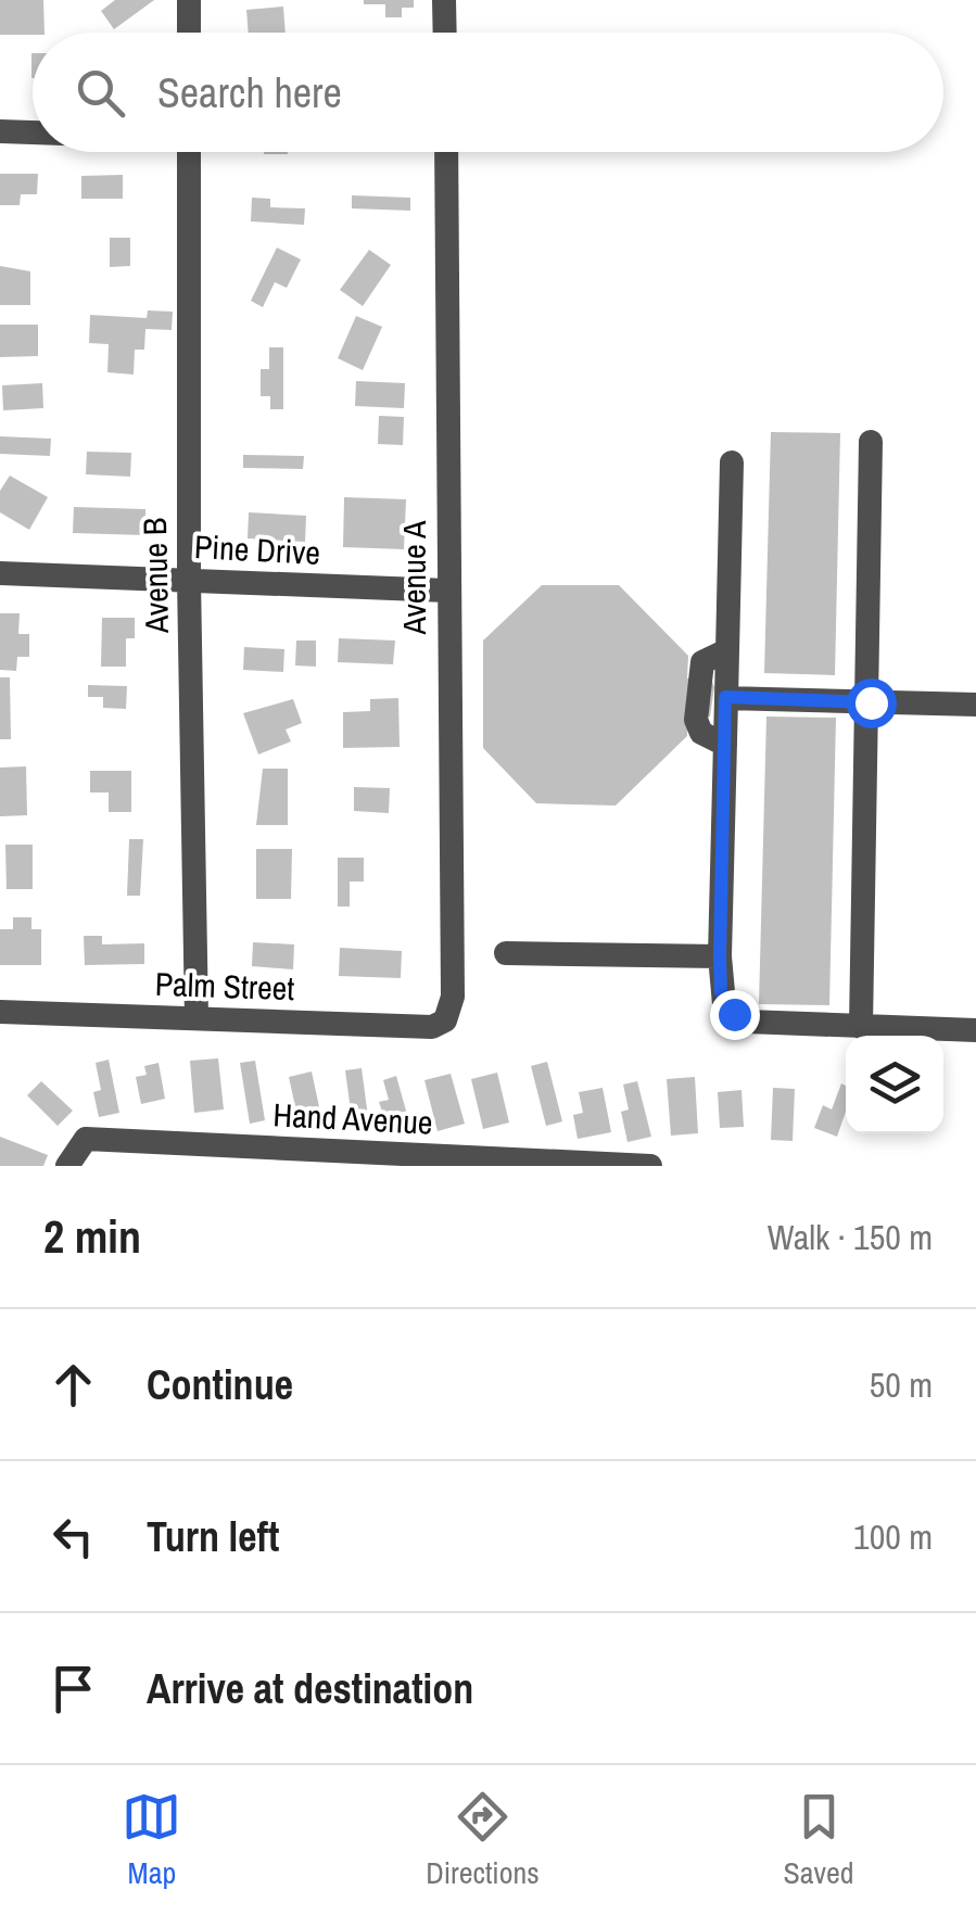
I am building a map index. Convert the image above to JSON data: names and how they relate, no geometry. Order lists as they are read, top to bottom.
{
  "streets": {
    "street": [
      "Pine Drive",
      "Avenue B",
      "Avenue A",
      "Palm Street",
      "Hand Avenue"
    ]
  },
  "crossings": [
    ["Pine Drive", "Avenue B"],
    ["Pine Drive", "Avenue A"],
    ["Avenue B", "Palm Street"],
    ["Avenue A", "Palm Street"]
  ],
  "page": {
    "search": "Search here",
    "heading": ["2 min", "Walk · 150 m"],
    "list": [
      ["Continue", "50 m"],
      ["Turn left", "100 m"],
      "Arrive at destination"
    ],
    "nav": ["Map", "Directions", "Saved"]
  }
}
